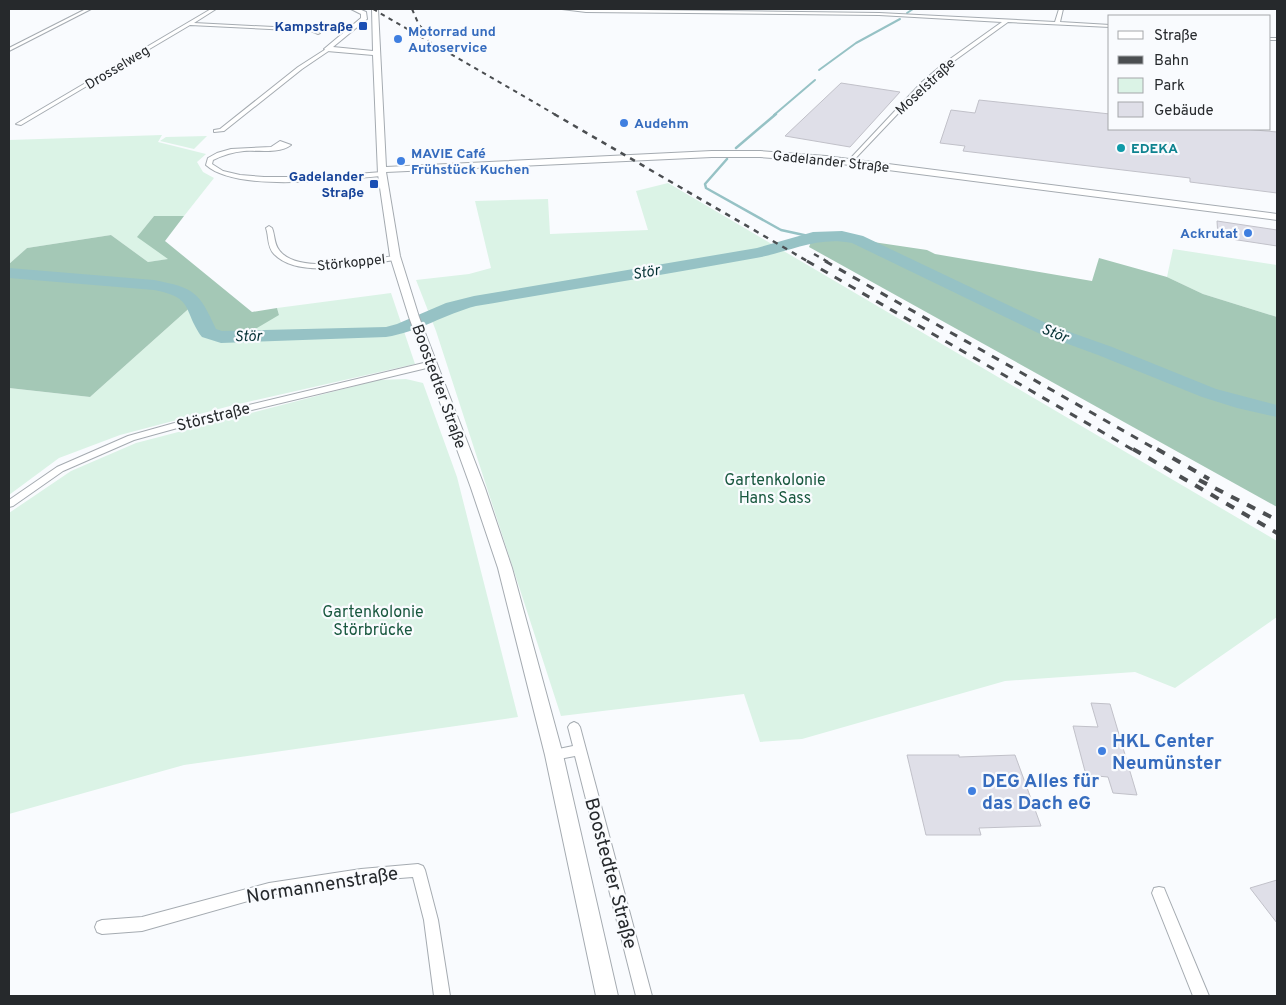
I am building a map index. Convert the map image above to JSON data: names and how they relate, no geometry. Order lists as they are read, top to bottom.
{
  "streets": {
    "street": [
      "Drosselweg",
      "Moselstraße",
      "Gadelander Straße",
      "Störkoppel",
      "Boostedter Straße",
      "Störstraße",
      "Normannenstraße"
    ]
  },
  "crossings": [
    ["Moselstraße", "Gadelander Straße"],
    ["Gadelander Straße", "Boostedter Straße"],
    ["Störkoppel", "Boostedter Straße"],
    ["Boostedter Straße", "Störstraße"]
  ],
  "water": ["Stör"],
  "parks": ["Gartenkolonie Hans Sass", "Gartenkolonie Störbrücke"],
  "places": {
    "transit": ["Kampstraße", "Gadelander Straße"],
    "other": [
      "Motorrad und Autoservice",
      "Audehm",
      "EDEKA",
      "MAVIE Café Frühstück Kuchen",
      "Ackrutat",
      "HKL Center Neumünster",
      "DEG Alles für das Dach eG"
    ]
  },
  "legend": [
    "Straße",
    "Bahn",
    "Park",
    "Gebäude"
  ]
}
